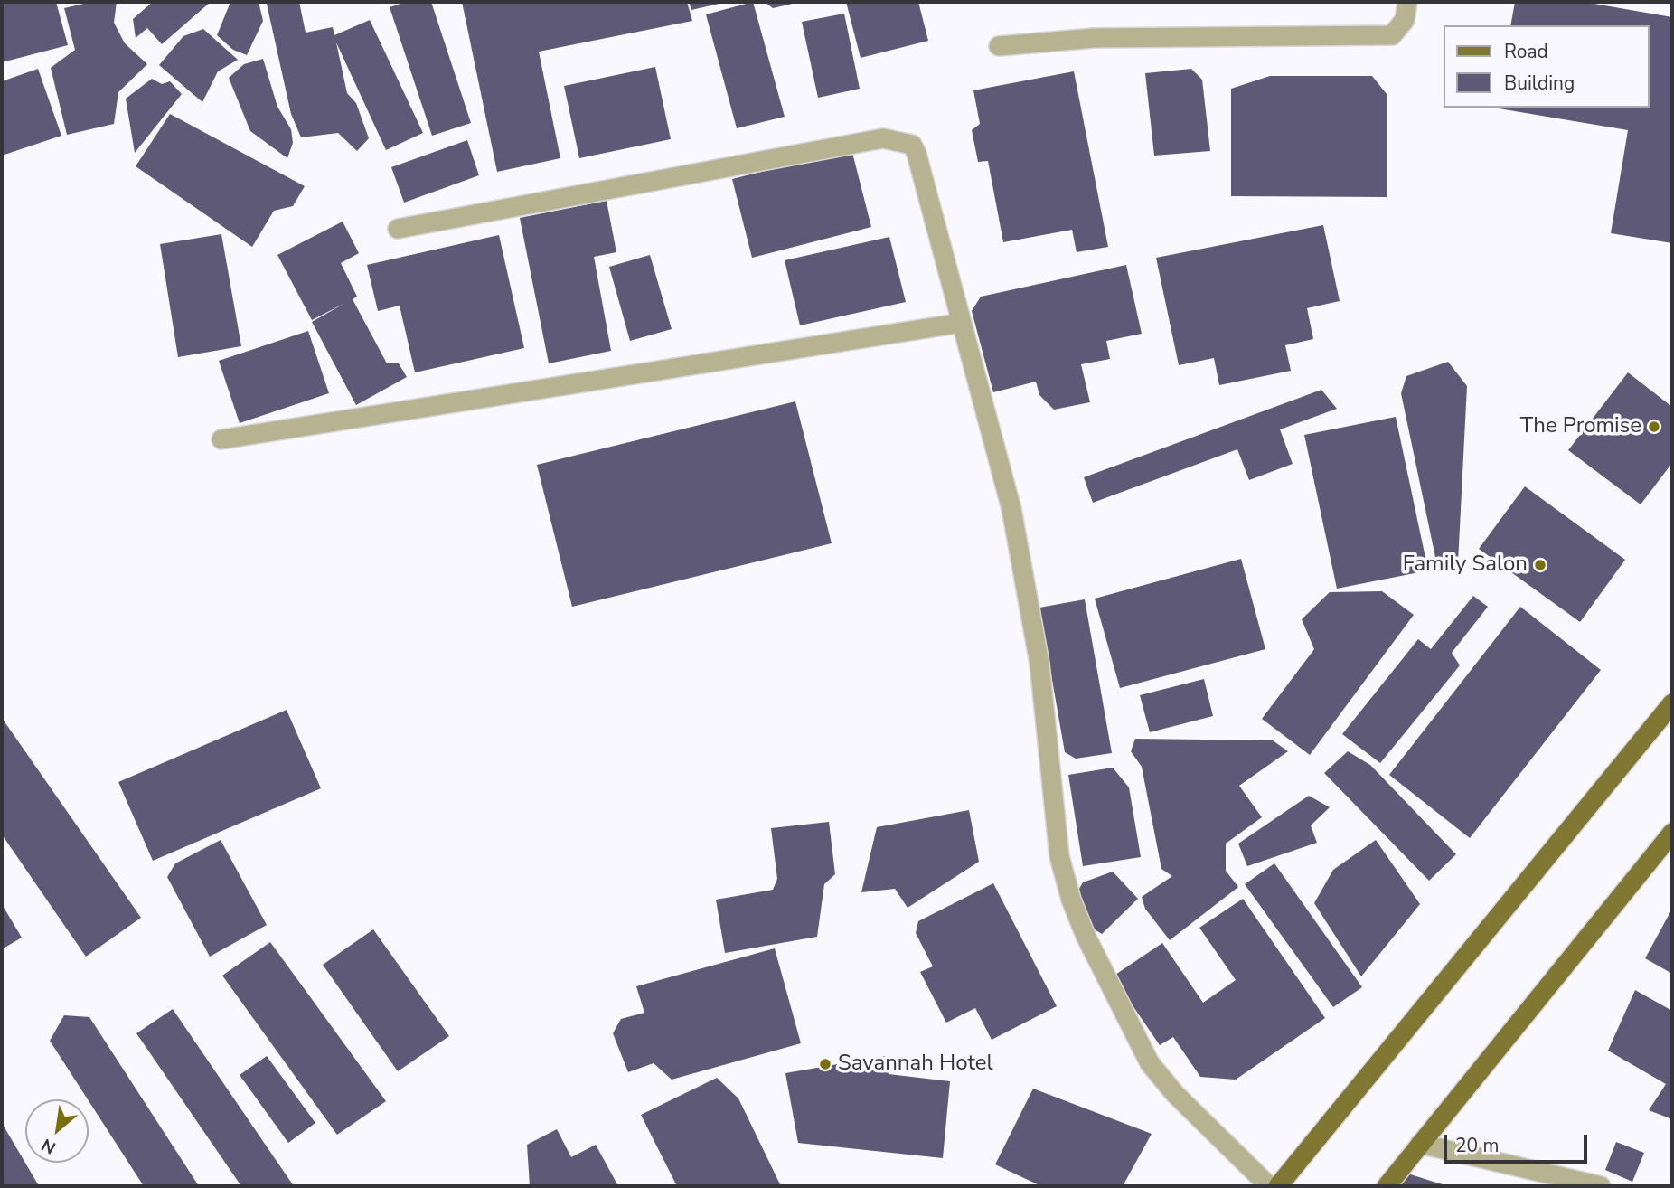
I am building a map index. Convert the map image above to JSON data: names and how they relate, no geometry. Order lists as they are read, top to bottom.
{
  "places": ["The Promise", "Family Salon", "Savannah Hotel"],
  "legend": ["Road", "Building"],
  "scale_bar": "20 m",
  "north": "bottom left"
}
